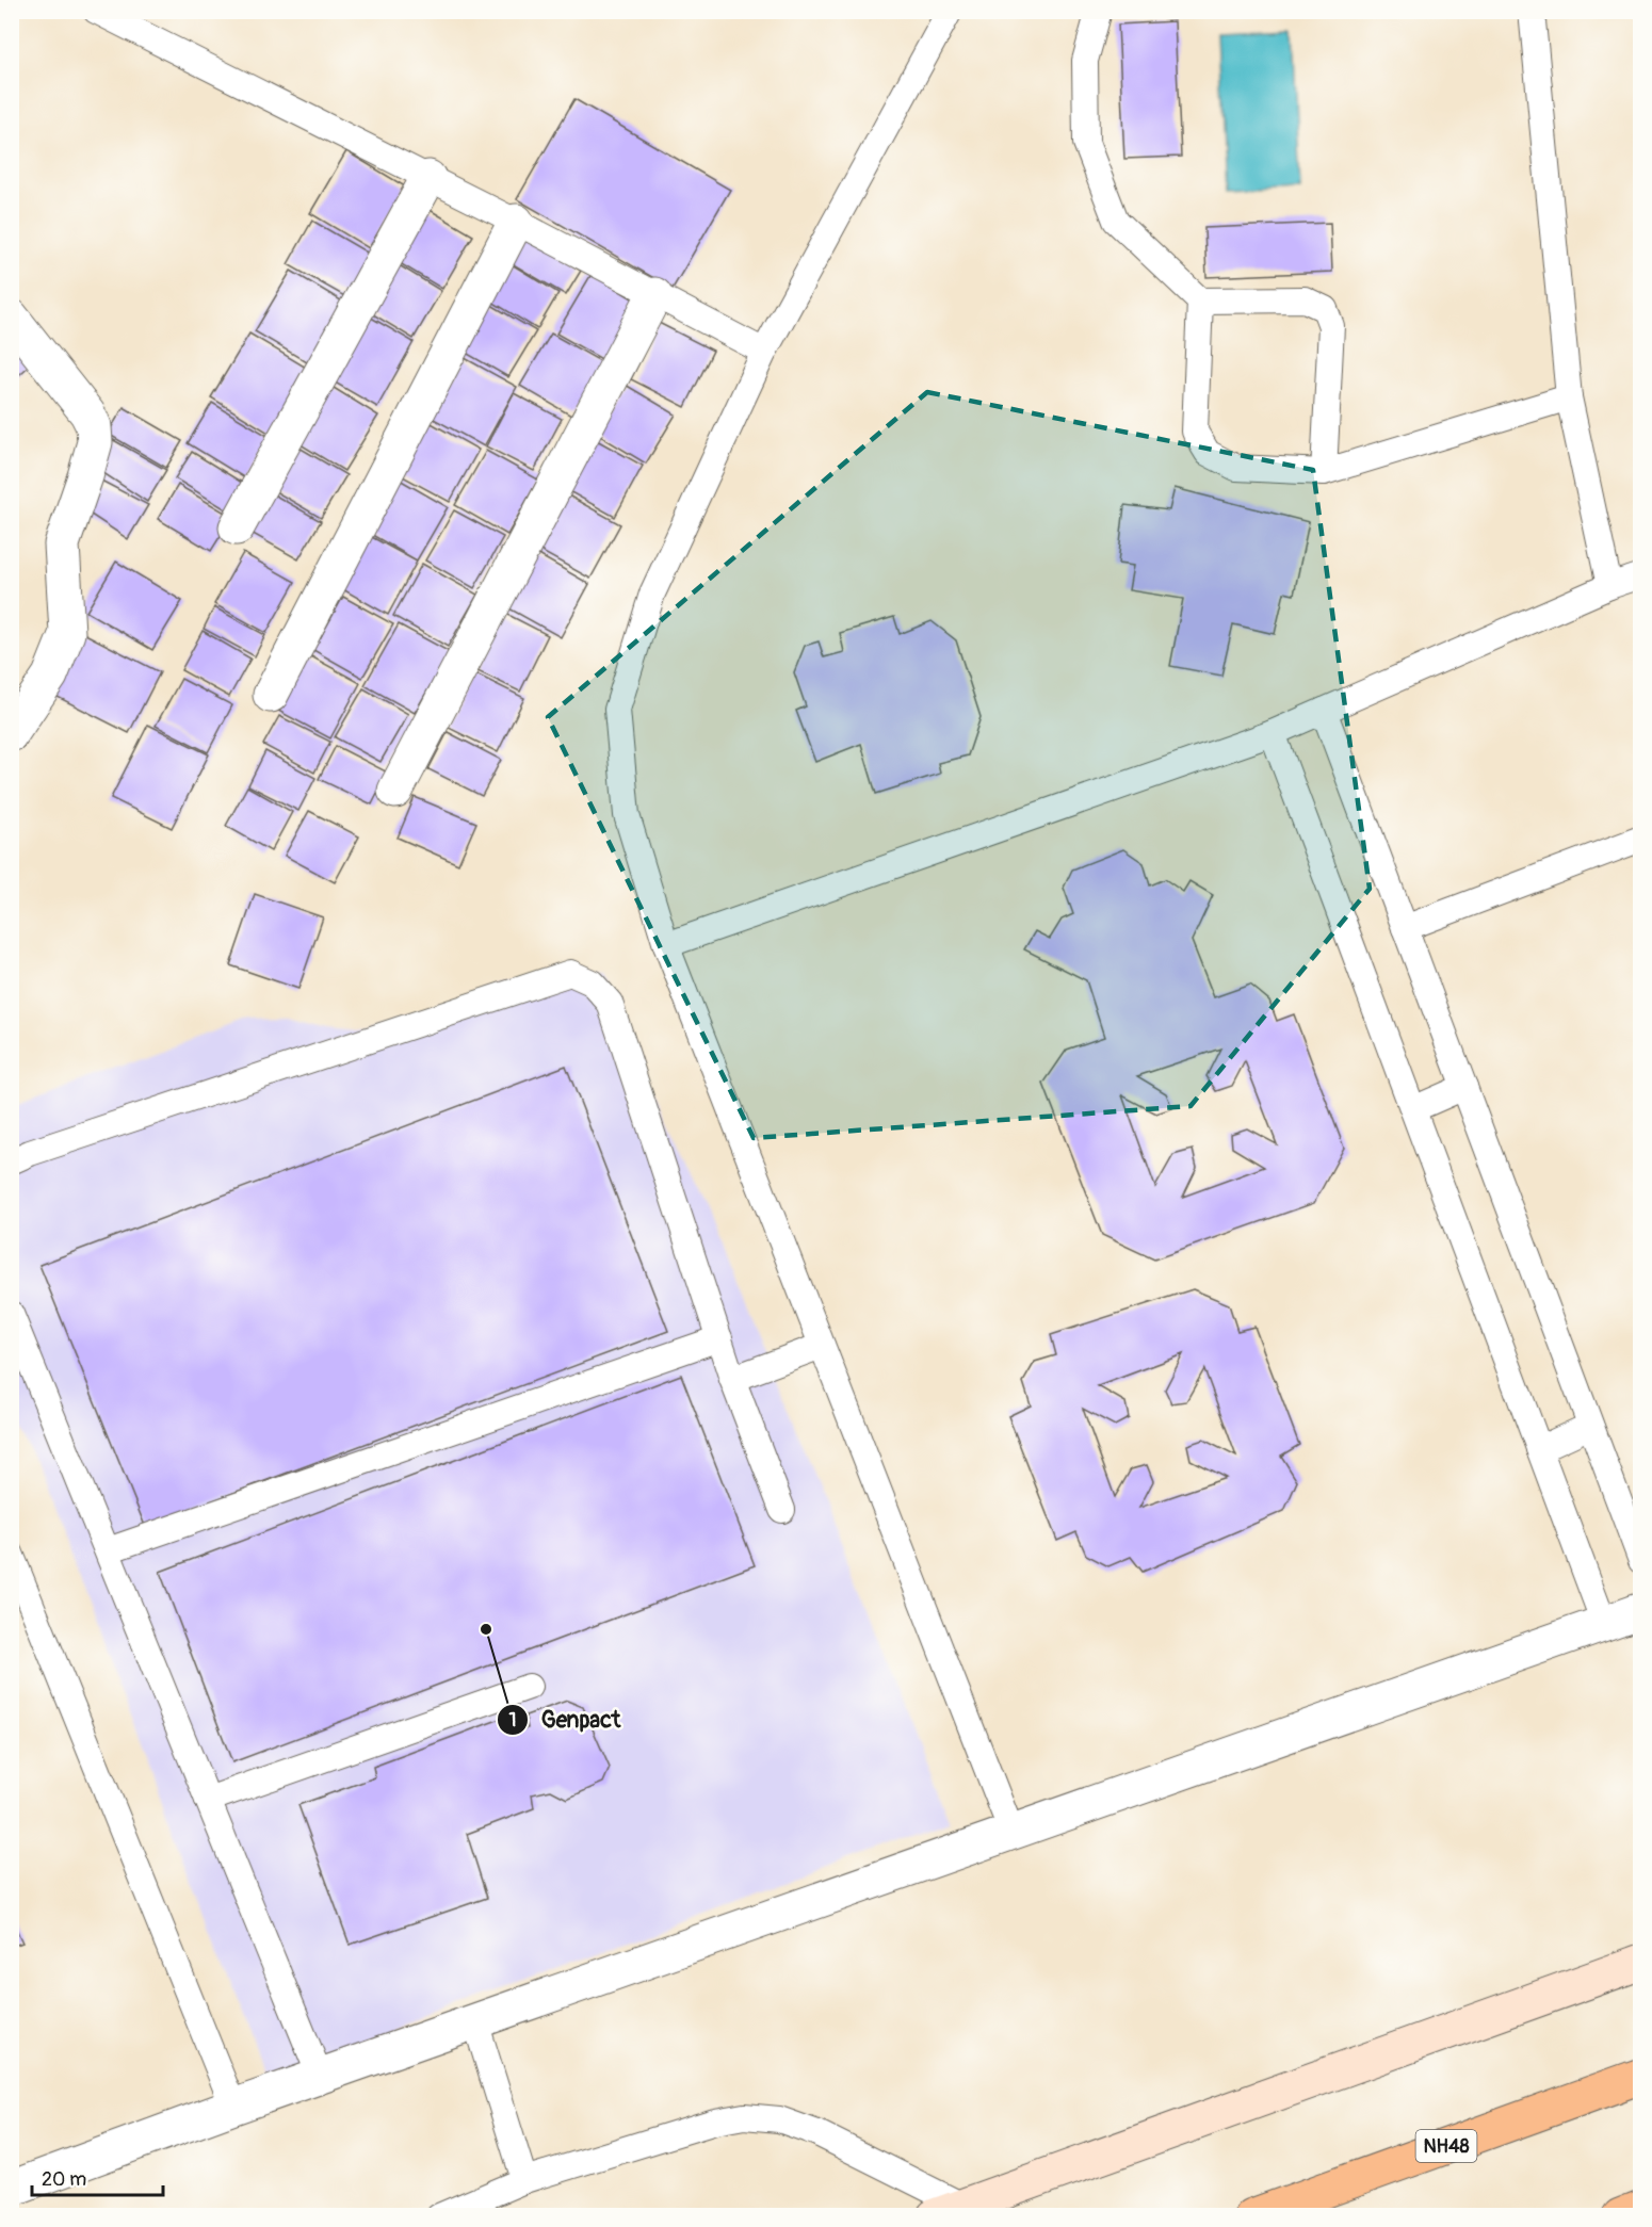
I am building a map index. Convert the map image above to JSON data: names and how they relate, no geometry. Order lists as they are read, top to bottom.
{
  "streets": {
    "highway": ["NH48"]
  },
  "places": ["Genpact"],
  "scale_bar": "20 m"
}
